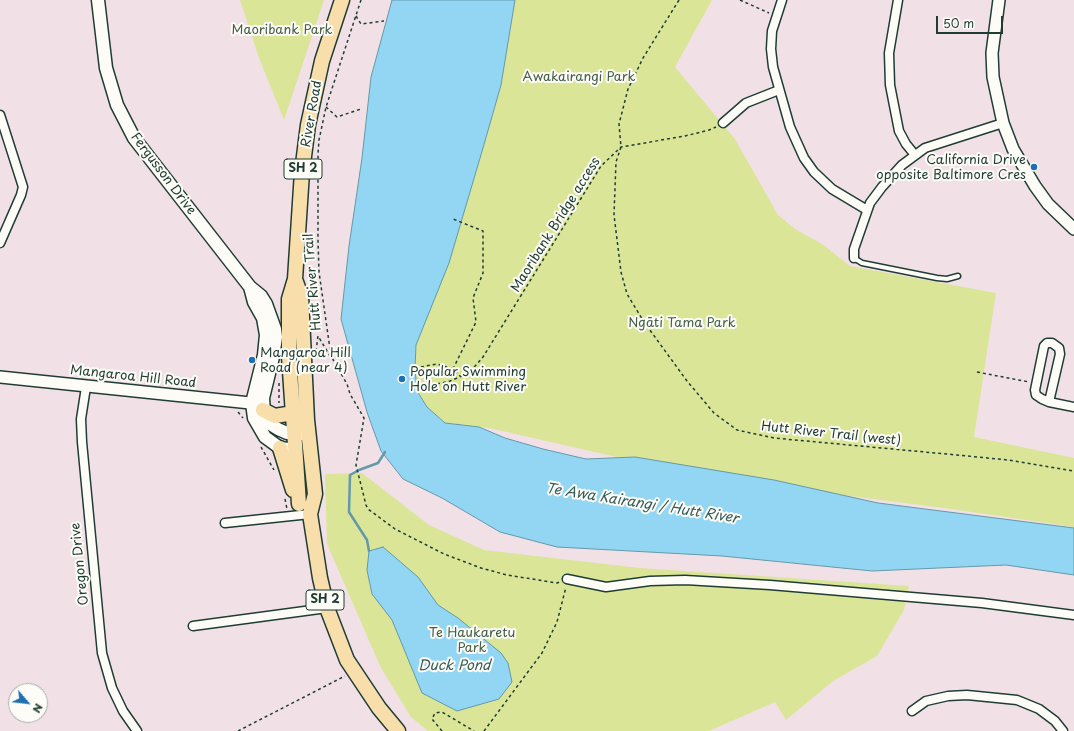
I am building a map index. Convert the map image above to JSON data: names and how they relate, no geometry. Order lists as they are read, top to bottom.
{
  "streets": {
    "highway": ["River Road", "SH 2"],
    "main road": ["Fergusson Drive"],
    "street": ["Mangaroa Hill Road", "Oregon Drive"],
    "path": ["Maoribank Bridge access", "Hutt River Trail", "Hutt River Trail (west)"]
  },
  "crossings": [
    ["River Road", "SH 2"],
    ["Fergusson Drive", "Mangaroa Hill Road"],
    ["Maoribank Bridge access", "Hutt River Trail (west)"],
    ["Mangaroa Hill Road", "Oregon Drive"]
  ],
  "water": ["Te Awa Kairangi / Hutt River", "Duck Pond"],
  "parks": [
    "Maoribank Park",
    "Awakairangi Park",
    "Ngāti Tama Park",
    "Te Haukaretu Park"
  ],
  "places": ["California Drive opposite Baltimore Cres", "Mangaroa Hill Road (near 4)", "Popular Swimming Hole on Hutt River"],
  "scale_bar": "50 m",
  "north": "bottom right"
}
